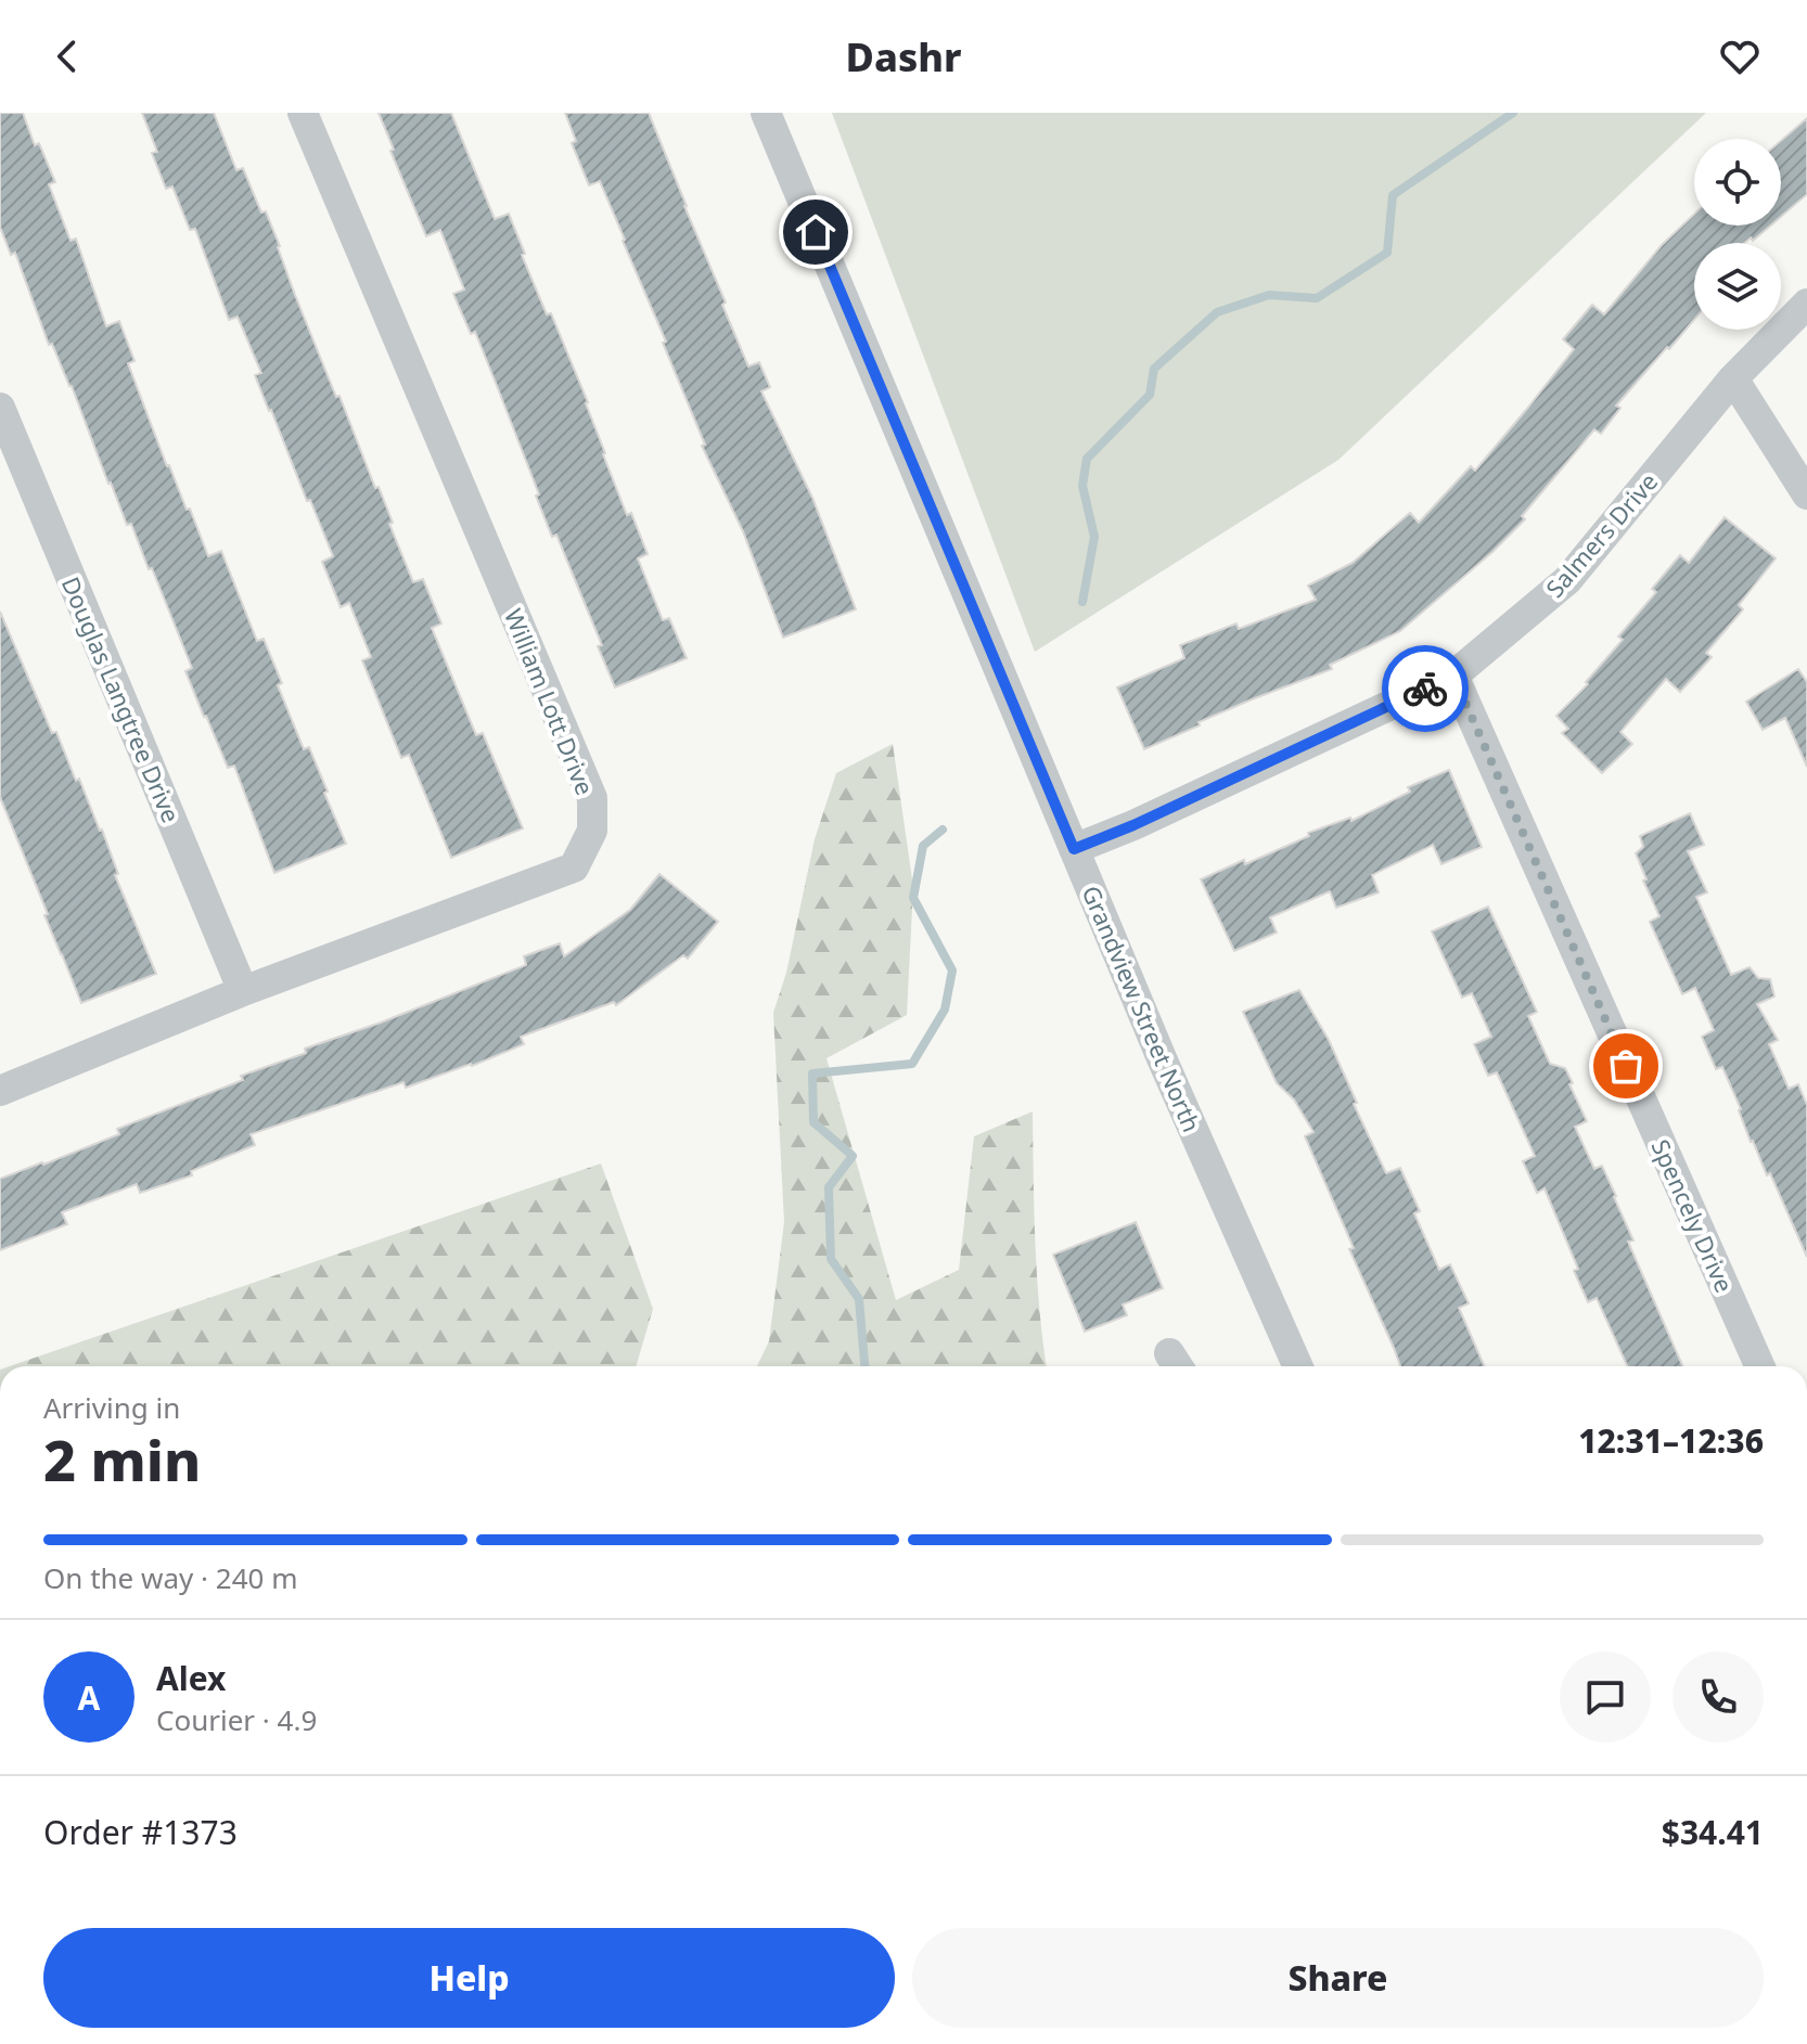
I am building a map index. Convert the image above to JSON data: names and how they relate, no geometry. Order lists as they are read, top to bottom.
{
  "streets": {
    "street": [
      "Salmers Drive",
      "Douglas Langtree Drive",
      "William Lott Drive",
      "Grandview Street North",
      "Spencely Drive"
    ]
  },
  "crossings": [
    ["Salmers Drive", "Grandview Street North"],
    ["Salmers Drive", "Spencely Drive"],
    ["Douglas Langtree Drive", "William Lott Drive"]
  ],
  "page": {
    "header": "Dashr",
    "heading": ["2 min", "Arriving in", "12:31–12:36"],
    "panel": [
      "Alex",
      "Courier · 4.9",
      "Order #1373",
      "$34.41"
    ],
    "bar": "On the way · 240 m",
    "round": "A",
    "buttons": ["Help", "Share"]
  }
}
